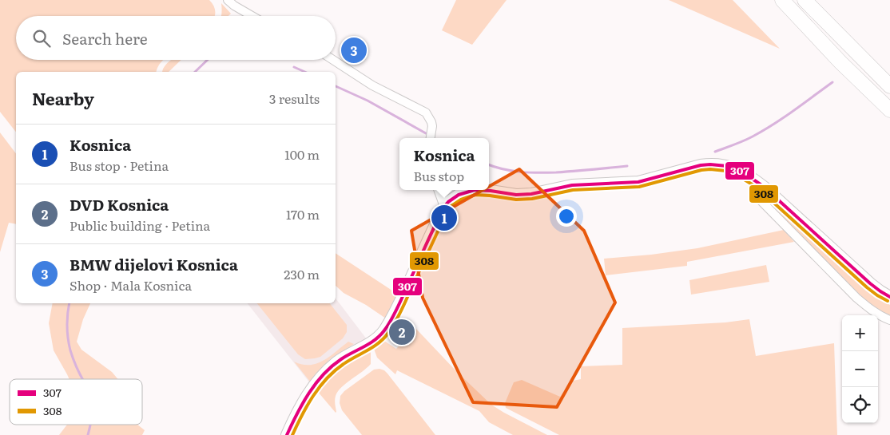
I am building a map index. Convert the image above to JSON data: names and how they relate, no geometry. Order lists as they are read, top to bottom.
{
  "lines": ["transit line 307", "transit line 308"],
  "legend": ["307", "308"],
  "page": {
    "search": "Search here",
    "pins": ["3", "1", "2"],
    "heading": ["Nearby", "3 results"],
    "list": [
      {
        "mark": "1",
        "name": "Kosnica",
        "note": "Bus stop · Petina",
        "value": "100 m"
      },
      {
        "mark": "2",
        "name": "DVD Kosnica",
        "note": "Public building · Petina",
        "value": "170 m"
      },
      {
        "mark": "3",
        "name": "BMW dijelovi Kosnica",
        "note": "Shop · Mala Kosnica",
        "value": "230 m"
      }
    ],
    "popup": ["Kosnica", "Bus stop"],
    "map_buttons": ["+", "−"]
  }
}
